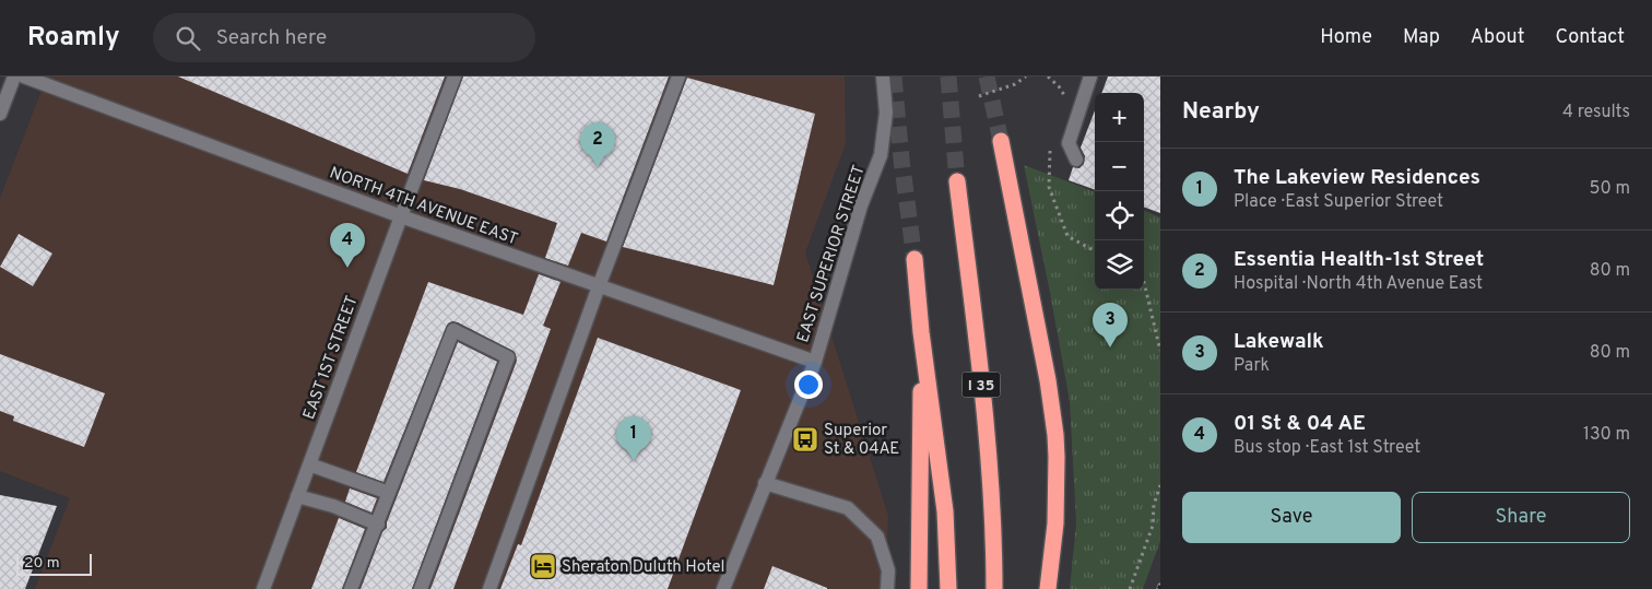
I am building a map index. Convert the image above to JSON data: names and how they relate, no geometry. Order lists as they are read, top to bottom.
{
  "streets": {
    "highway": ["I 35"],
    "street": ["NORTH 4TH AVENUE EAST", "EAST SUPERIOR STREET", "EAST 1ST STREET"]
  },
  "crossings": [
    ["NORTH 4TH AVENUE EAST", "EAST SUPERIOR STREET"],
    ["NORTH 4TH AVENUE EAST", "EAST 1ST STREET"]
  ],
  "places": {
    "bus stop": ["Superior St & 04AE"],
    "hotel": ["Sheraton Duluth Hotel"]
  },
  "scale_bar": "20 m",
  "page": {
    "header": "Roamly",
    "search": "Search here",
    "nav": [
      "Home",
      "Map",
      "About",
      "Contact"
    ],
    "heading": ["Nearby", "4 results"],
    "map_buttons": ["+", "−"],
    "pins": [
      "2",
      "4",
      "3",
      "1"
    ],
    "list": [
      {
        "mark": "1",
        "name": "The Lakeview Residences",
        "note": "Place · East Superior Street",
        "value": "50 m"
      },
      {
        "mark": "2",
        "name": "Essentia Health-1st Street",
        "note": "Hospital · North 4th Avenue East",
        "value": "80 m"
      },
      {
        "mark": "3",
        "name": "Lakewalk",
        "note": "Park",
        "value": "80 m"
      },
      {
        "mark": "4",
        "name": "01 St & 04 AE",
        "note": "Bus stop · East 1st Street",
        "value": "130 m"
      }
    ],
    "buttons": ["Save", "Share"],
    "scale": "20 m"
  }
}
